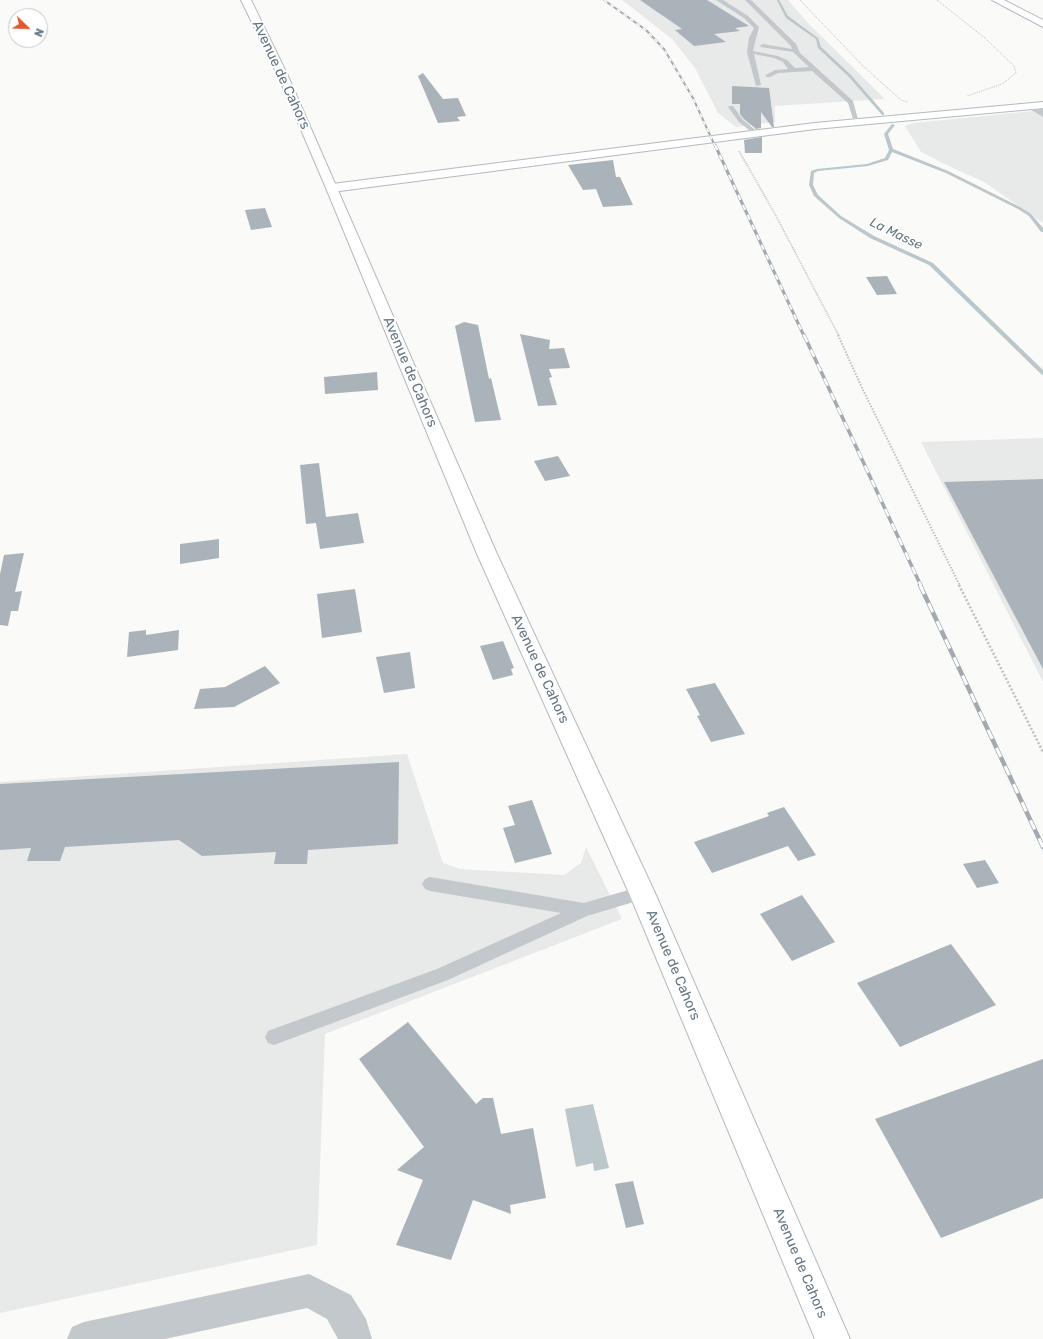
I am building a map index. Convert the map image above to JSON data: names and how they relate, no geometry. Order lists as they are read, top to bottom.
{
  "streets": {
    "main road": ["Avenue de Cahors"]
  },
  "water": ["La Masse"],
  "north": "bottom right"
}
